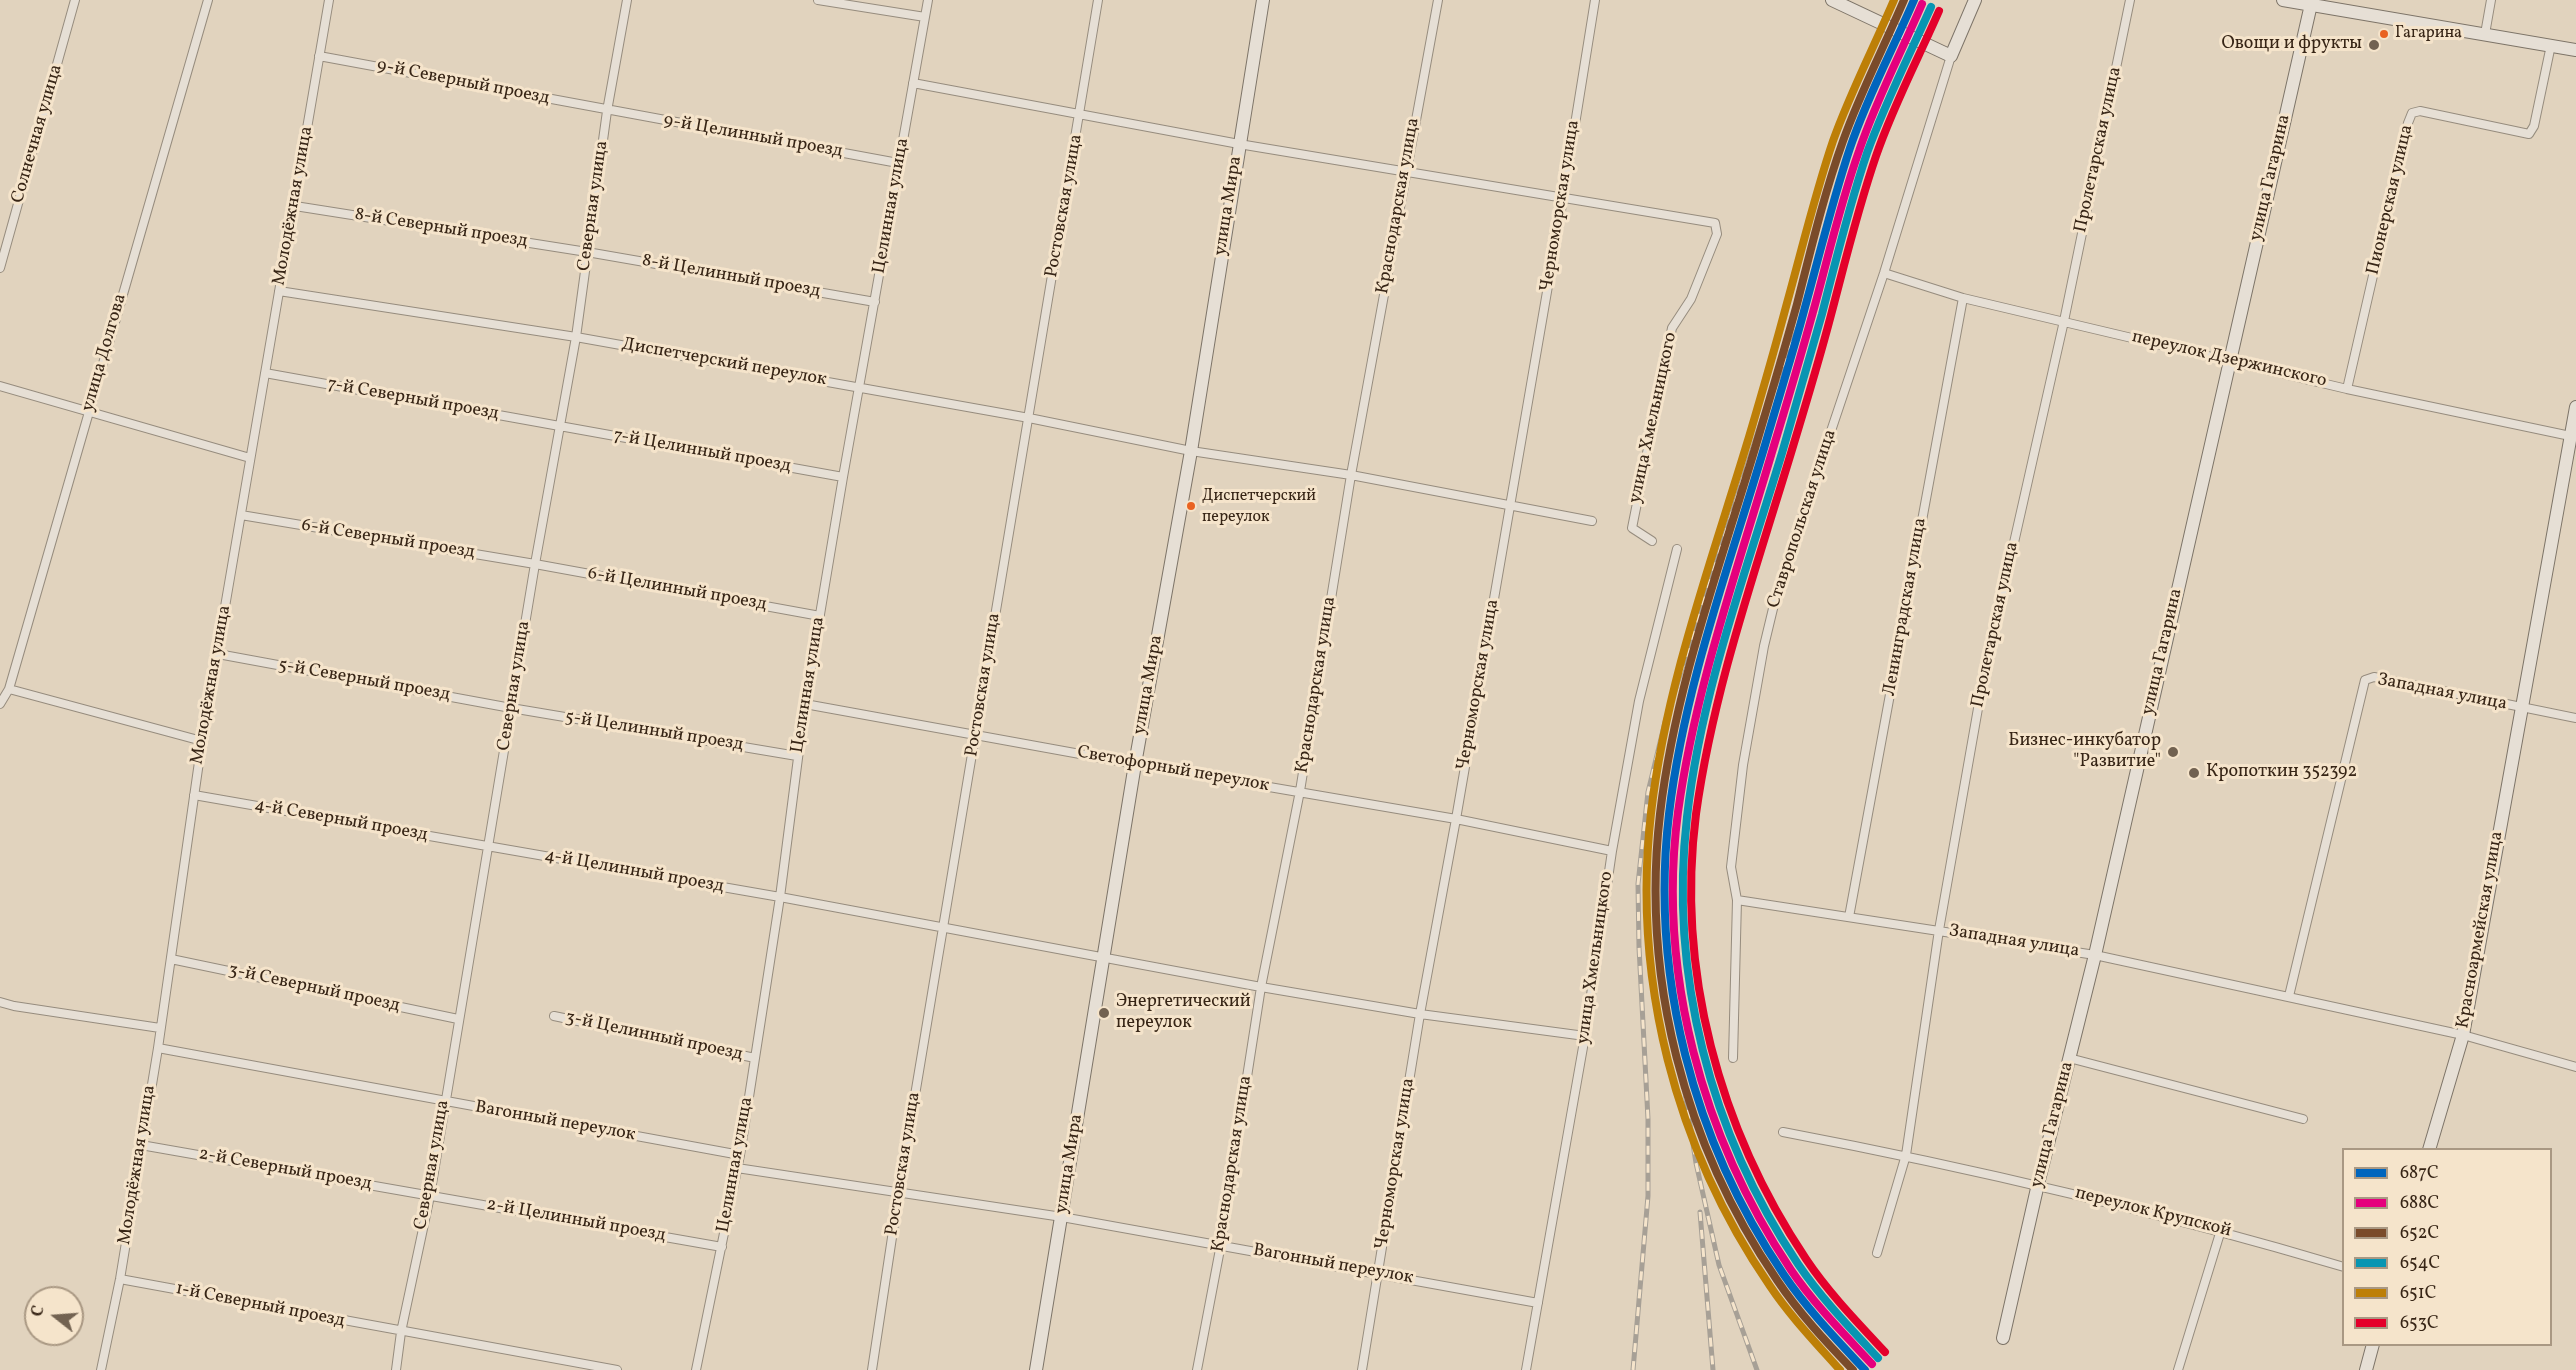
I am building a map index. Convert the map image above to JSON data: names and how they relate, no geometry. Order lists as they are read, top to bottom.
{
  "streets": {
    "street": [
      "9-й Северный проезд",
      "Солнечная улица",
      "9-й Целинный проезд",
      "Пролетарская улица",
      "улица Гагарина",
      "Пионерская улица",
      "Молодёжная улица",
      "Северная улица",
      "Целинная улица",
      "Ростовская улица",
      "улица Мира",
      "Краснодарская улица",
      "Черноморская улица",
      "8-й Северный проезд",
      "8-й Целинный проезд",
      "улица Долгова",
      "переулок Дзержинского",
      "Диспетчерский переулок",
      "7-й Северный проезд",
      "улица Хмельницкого",
      "7-й Целинный проезд",
      "Ставропольская улица",
      "6-й Северный проезд",
      "6-й Целинный проезд",
      "Ленинградская улица",
      "5-й Северный проезд",
      "Западная улица",
      "5-й Целинный проезд",
      "Светофорный переулок",
      "4-й Северный проезд",
      "4-й Целинный проезд",
      "Красноармейская улица",
      "3-й Северный проезд",
      "3-й Целинный проезд",
      "Вагонный переулок",
      "2-й Северный проезд",
      "переулок Крупской",
      "2-й Целинный проезд",
      "1-й Северный проезд"
    ]
  },
  "crossings": [
    ["9-й Северный проезд", "9-й Целинный проезд"],
    ["9-й Северный проезд", "Молодёжная улица"],
    ["9-й Северный проезд", "Северная улица"],
    ["9-й Целинный проезд", "Северная улица"],
    ["9-й Целинный проезд", "Целинная улица"],
    ["Пролетарская улица", "переулок Дзержинского"],
    ["Пролетарская улица", "Западная улица"],
    ["Пролетарская улица", "переулок Крупской"],
    ["улица Гагарина", "переулок Дзержинского"],
    ["улица Гагарина", "Западная улица"],
    ["улица Гагарина", "переулок Крупской"],
    ["Пионерская улица", "переулок Дзержинского"],
    ["Молодёжная улица", "8-й Северный проезд"],
    ["Молодёжная улица", "Диспетчерский переулок"],
    ["Молодёжная улица", "7-й Северный проезд"],
    ["Молодёжная улица", "6-й Северный проезд"],
    ["Молодёжная улица", "5-й Северный проезд"],
    ["Молодёжная улица", "4-й Северный проезд"],
    ["Молодёжная улица", "3-й Северный проезд"],
    ["Молодёжная улица", "Вагонный переулок"],
    ["Молодёжная улица", "2-й Северный проезд"],
    ["Молодёжная улица", "1-й Северный проезд"],
    ["Северная улица", "8-й Северный проезд"],
    ["Северная улица", "8-й Целинный проезд"],
    ["Северная улица", "Диспетчерский переулок"],
    ["Северная улица", "7-й Северный проезд"],
    ["Северная улица", "7-й Целинный проезд"],
    ["Северная улица", "6-й Северный проезд"],
    ["Северная улица", "6-й Целинный проезд"],
    ["Северная улица", "5-й Северный проезд"],
    ["Северная улица", "5-й Целинный проезд"],
    ["Северная улица", "4-й Северный проезд"],
    ["Северная улица", "4-й Целинный проезд"],
    ["Северная улица", "3-й Северный проезд"],
    ["Северная улица", "Вагонный переулок"],
    ["Северная улица", "2-й Северный проезд"],
    ["Северная улица", "2-й Целинный проезд"],
    ["Северная улица", "1-й Северный проезд"],
    ["Целинная улица", "8-й Целинный проезд"],
    ["Целинная улица", "Диспетчерский переулок"],
    ["Целинная улица", "7-й Целинный проезд"],
    ["Целинная улица", "6-й Целинный проезд"],
    ["Целинная улица", "5-й Целинный проезд"],
    ["Целинная улица", "Светофорный переулок"],
    ["Целинная улица", "4-й Целинный проезд"],
    ["Целинная улица", "3-й Целинный проезд"],
    ["Целинная улица", "Вагонный переулок"],
    ["Целинная улица", "2-й Целинный проезд"],
    ["Ростовская улица", "Диспетчерский переулок"],
    ["Ростовская улица", "Светофорный переулок"],
    ["Ростовская улица", "Вагонный переулок"],
    ["улица Мира", "Диспетчерский переулок"],
    ["улица Мира", "Светофорный переулок"],
    ["улица Мира", "Вагонный переулок"],
    ["Краснодарская улица", "Диспетчерский переулок"],
    ["Краснодарская улица", "Светофорный переулок"],
    ["Краснодарская улица", "Вагонный переулок"],
    ["Черноморская улица", "Диспетчерский переулок"],
    ["Черноморская улица", "улица Хмельницкого"],
    ["Черноморская улица", "Светофорный переулок"],
    ["Черноморская улица", "Вагонный переулок"],
    ["8-й Северный проезд", "8-й Целинный проезд"],
    ["переулок Дзержинского", "Ставропольская улица"],
    ["переулок Дзержинского", "Ленинградская улица"],
    ["переулок Дзержинского", "Красноармейская улица"],
    ["7-й Северный проезд", "7-й Целинный проезд"],
    ["улица Хмельницкого", "Светофорный переулок"],
    ["улица Хмельницкого", "Вагонный переулок"],
    ["Ставропольская улица", "Западная улица"],
    ["6-й Северный проезд", "6-й Целинный проезд"],
    ["Ленинградская улица", "Западная улица"],
    ["5-й Северный проезд", "5-й Целинный проезд"],
    ["Западная улица", "Красноармейская улица"],
    ["4-й Северный проезд", "4-й Целинный проезд"],
    ["2-й Северный проезд", "2-й Целинный проезд"]
  ],
  "places": [
    "Гагарина",
    "Овощи и фрукты",
    "Диспетчерский переулок",
    "Бизнес-инкубатор \"Развитие\"",
    "Кропоткин 352392",
    "Энергетический переулок"
  ],
  "lines": [
    "transit line 687С",
    "transit line 652С",
    "transit line 651С",
    "transit line 688С",
    "transit line 654С",
    "transit line 653С"
  ],
  "legend": [
    "687С",
    "688С",
    "652С",
    "654С",
    "651С",
    "653С"
  ],
  "north": "left"
}
